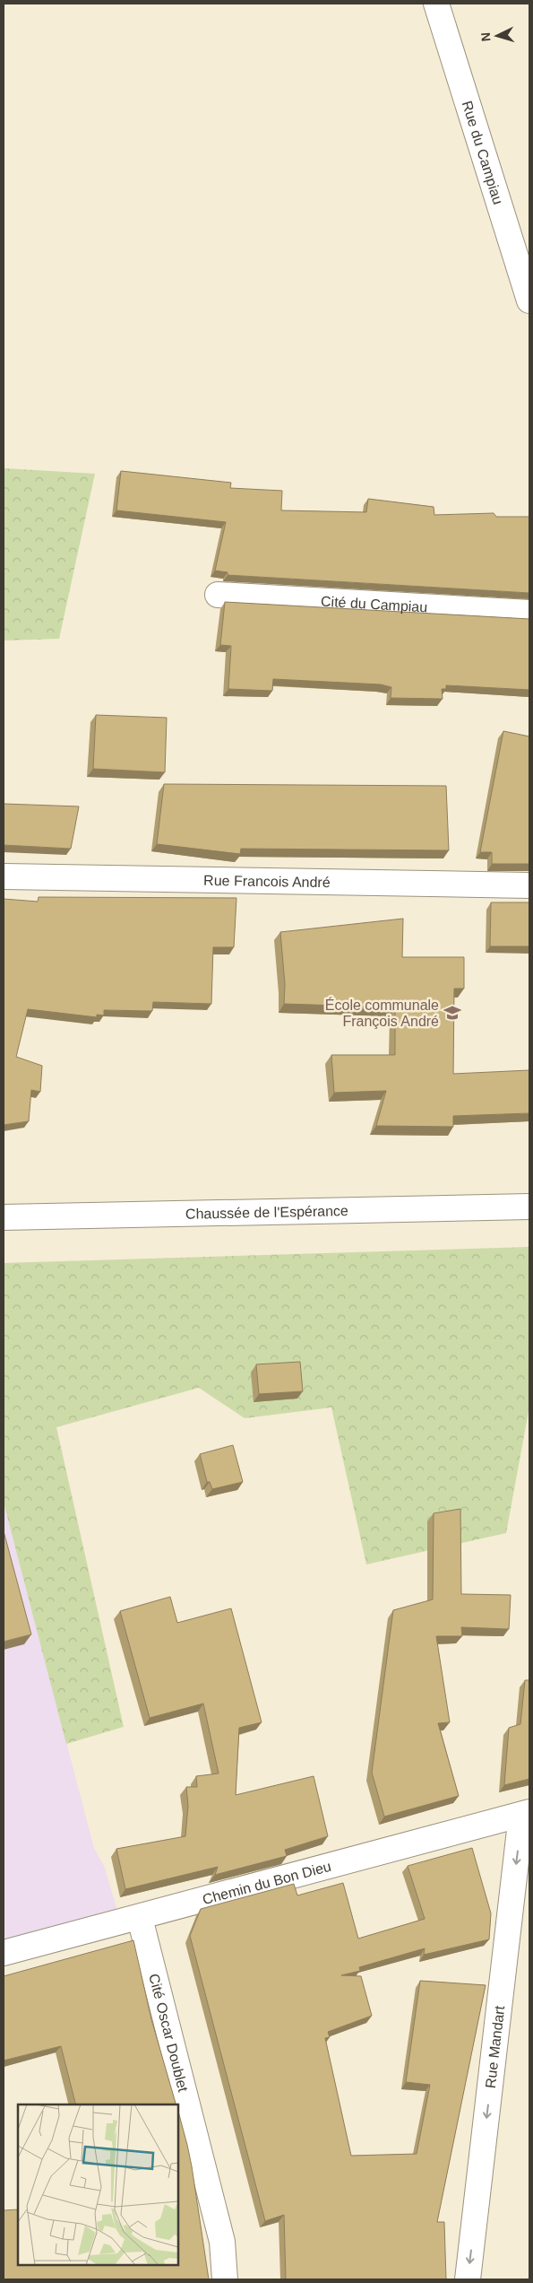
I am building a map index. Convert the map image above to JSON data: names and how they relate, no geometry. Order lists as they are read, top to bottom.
{
  "streets": {
    "street": [
      "Rue du Campiau",
      "Cité du Campiau",
      "Rue Francois André",
      "Chaussée de l'Espérance",
      "Chemin du Bon Dieu",
      "Cité Oscar Doublet",
      "Rue Mandart"
    ]
  },
  "crossings": [
    ["Chemin du Bon Dieu", "Cité Oscar Doublet"],
    ["Chemin du Bon Dieu", "Rue Mandart"]
  ],
  "one_way": ["Rue Mandart"],
  "places": {
    "school or university": ["École communale François André"]
  },
  "north": "left"
}
